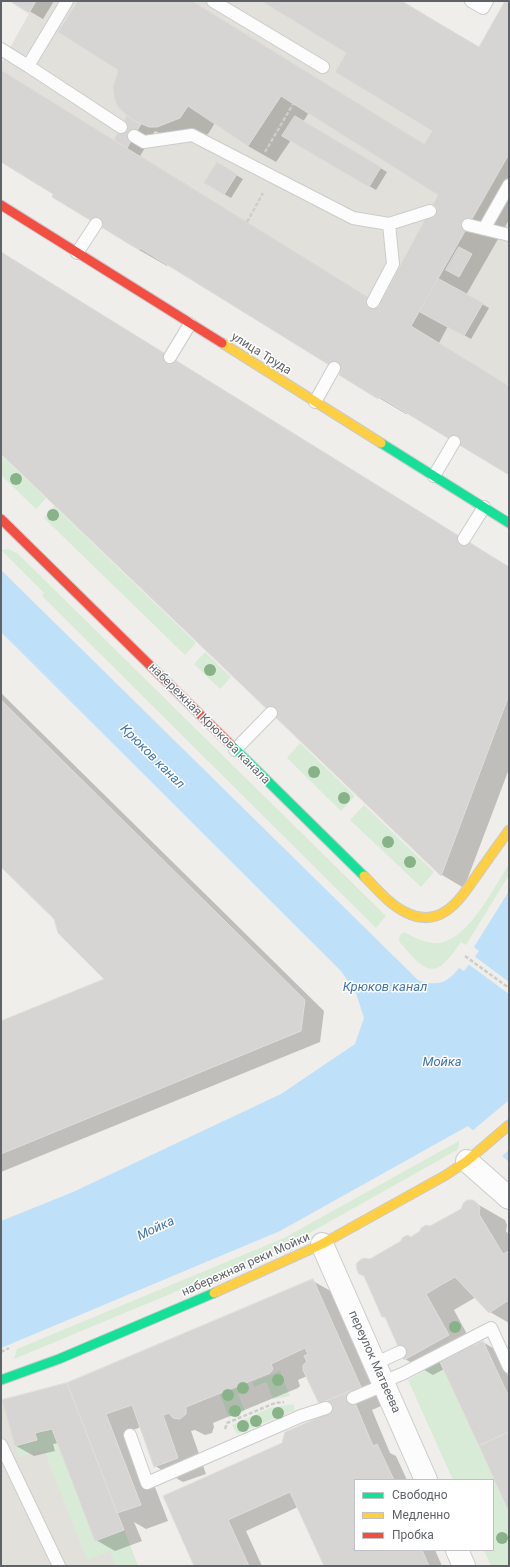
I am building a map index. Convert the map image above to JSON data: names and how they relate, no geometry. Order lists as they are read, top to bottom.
{
  "streets": {
    "main road": ["улица Труда", "набережная Крюкова канала", "набережная реки Мойки"],
    "street": ["переулок Матвеева"]
  },
  "crossings": [
    ["набережная реки Мойки", "переулок Матвеева"]
  ],
  "water": ["Крюков канал", "Мойка"],
  "legend": ["Свободно", "Медленно", "Пробка"]
}
